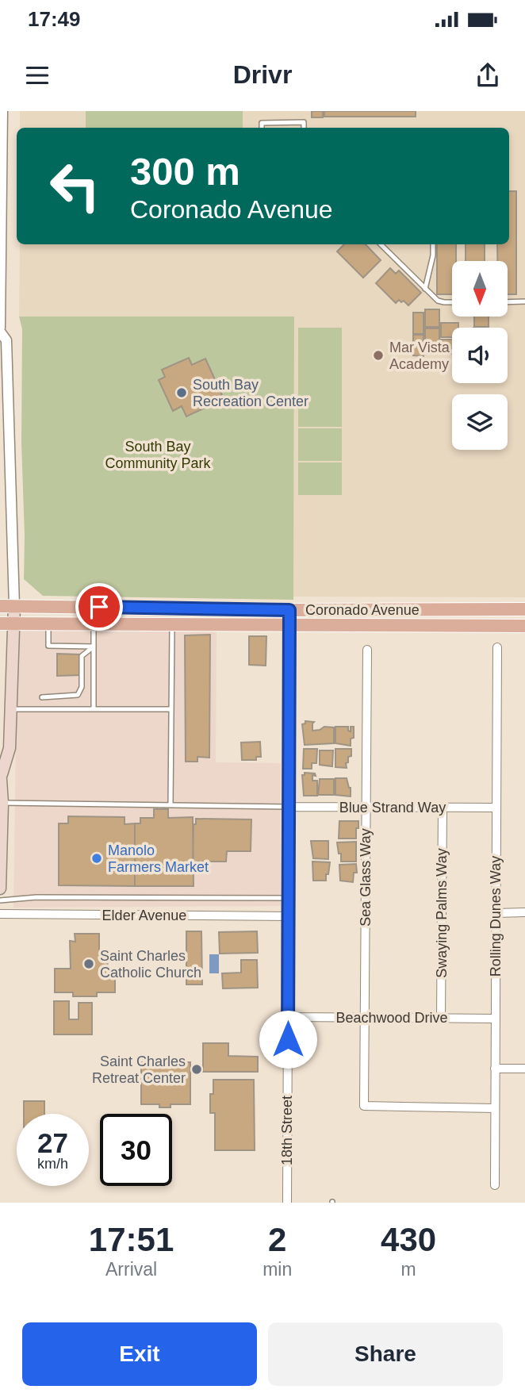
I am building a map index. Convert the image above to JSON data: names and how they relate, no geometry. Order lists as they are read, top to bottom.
{
  "streets": {
    "main road": ["Coronado Avenue"],
    "street": [
      "Blue Strand Way",
      "Sea Glass Way",
      "Swaying Palms Way",
      "Elder Avenue",
      "Rolling Dunes Way",
      "Beachwood Drive",
      "18th Street"
    ]
  },
  "crossings": [
    ["Coronado Avenue", "18th Street"],
    ["Blue Strand Way", "Sea Glass Way"],
    ["Blue Strand Way", "Swaying Palms Way"],
    ["Blue Strand Way", "Rolling Dunes Way"],
    ["Blue Strand Way", "18th Street"],
    ["Sea Glass Way", "Rolling Dunes Way"],
    ["Sea Glass Way", "Beachwood Drive"],
    ["Swaying Palms Way", "Beachwood Drive"],
    ["Elder Avenue", "18th Street"],
    ["Rolling Dunes Way", "Beachwood Drive"],
    ["Beachwood Drive", "18th Street"]
  ],
  "parks": ["South Bay Community Park"],
  "places": [
    "Mar Vista Academy",
    "South Bay Recreation Center",
    "Manolo Farmers Market",
    "Saint Charles Catholic Church",
    "Saint Charles Retreat Center"
  ],
  "north": "bottom",
  "page": {
    "status": "17:49",
    "header": "Drivr",
    "turn": ["300 m", "Coronado Avenue"],
    "speed": "27 km/h",
    "limit": "30",
    "eta": [
      "17:51",
      "Arrival",
      "2",
      "min",
      "430",
      "m"
    ],
    "buttons": ["Exit", "Share"]
  }
}
